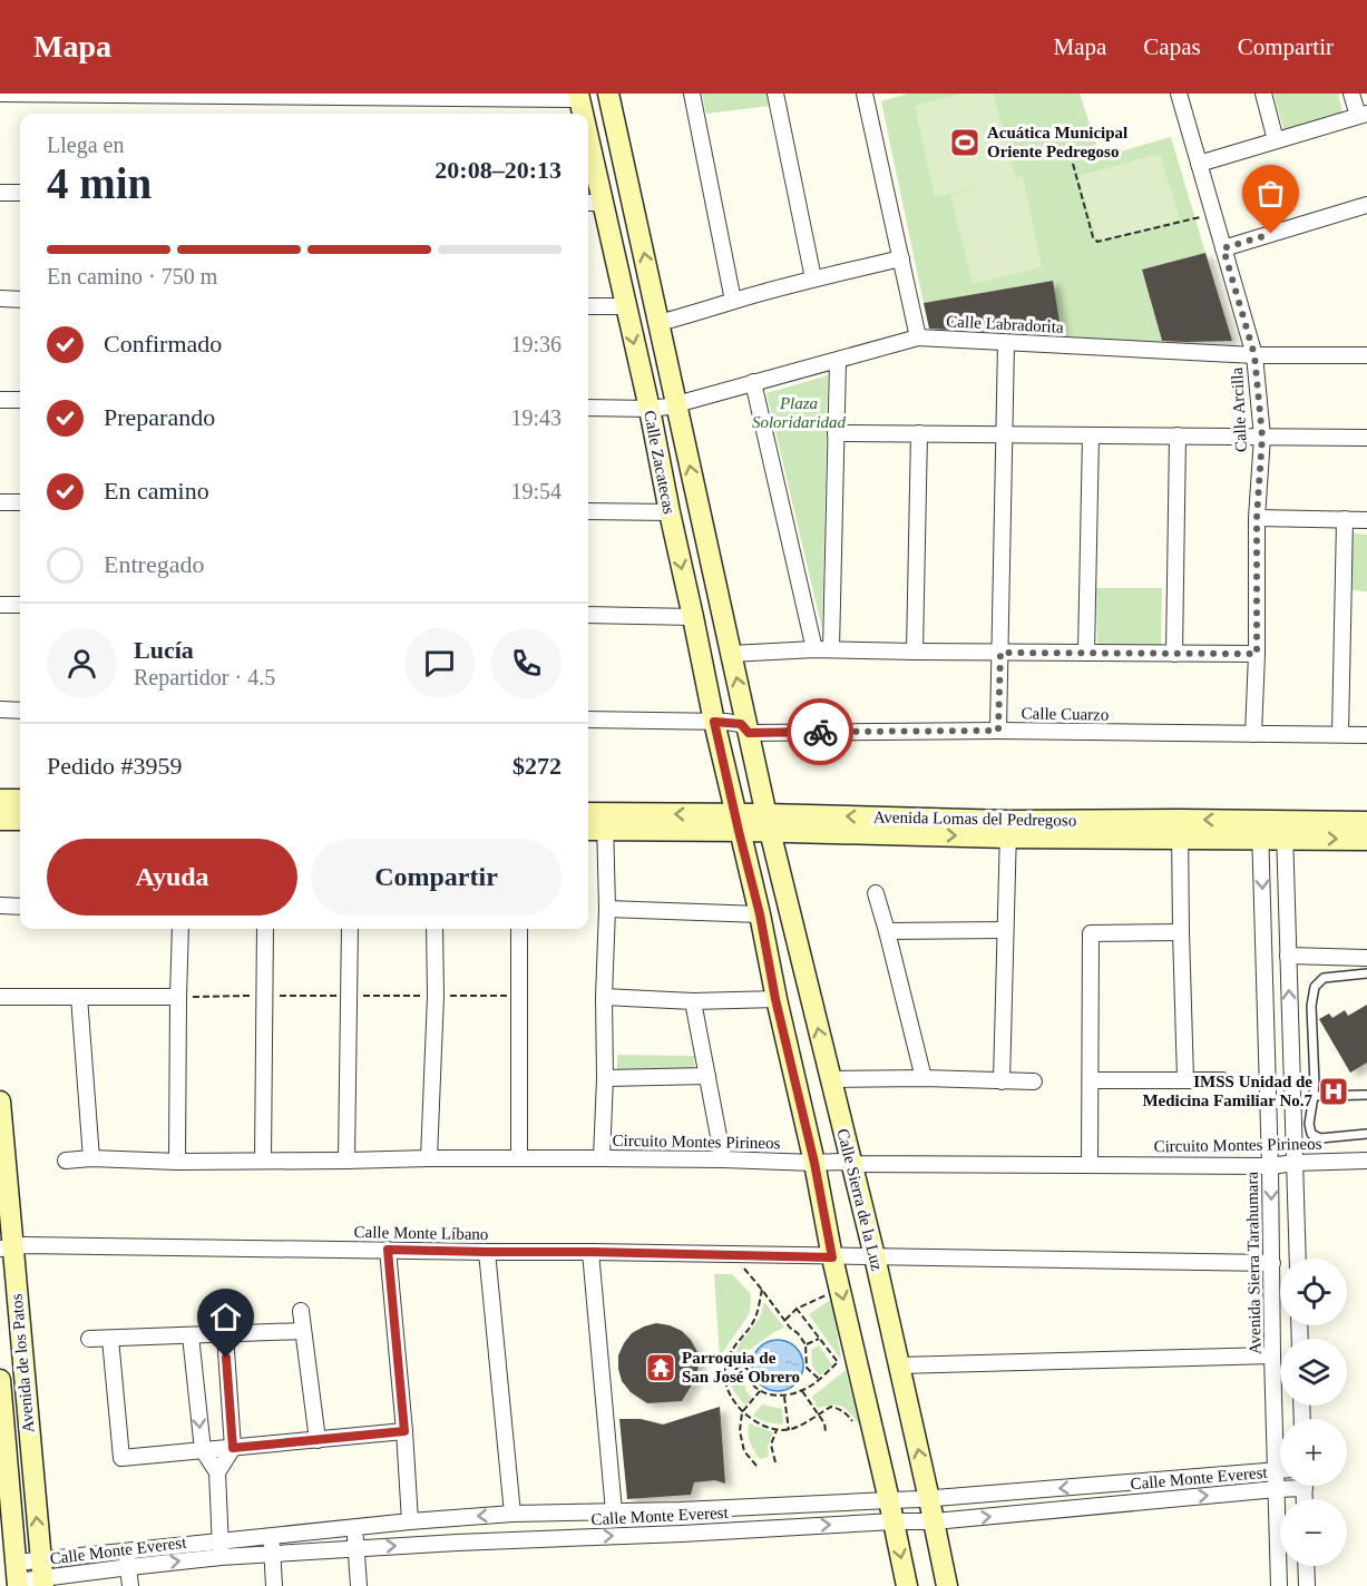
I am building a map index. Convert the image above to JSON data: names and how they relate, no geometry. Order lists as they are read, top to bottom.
{
  "streets": {
    "street": [
      "Calle Labradorita",
      "Calle Arcilla",
      "Calle Zacatecas",
      "Calle Cuarzo",
      "Avenida Lomas del Pedregoso",
      "Circuito Montes Pirineos",
      "Calle Sierra de la Luz",
      "Calle Monte Líbano",
      "Avenida Sierra Tarahumara",
      "Avenida de los Patos",
      "Calle Monte Everest"
    ]
  },
  "crossings": [
    ["Calle Labradorita", "Calle Arcilla"],
    ["Calle Labradorita", "Calle Zacatecas"],
    ["Calle Arcilla", "Calle Cuarzo"],
    ["Calle Zacatecas", "Calle Cuarzo"],
    ["Calle Zacatecas", "Avenida Lomas del Pedregoso"],
    ["Calle Zacatecas", "Calle Sierra de la Luz"],
    ["Avenida Lomas del Pedregoso", "Calle Sierra de la Luz"],
    ["Avenida Lomas del Pedregoso", "Avenida Sierra Tarahumara"],
    ["Circuito Montes Pirineos", "Calle Sierra de la Luz"],
    ["Circuito Montes Pirineos", "Avenida Sierra Tarahumara"],
    ["Calle Sierra de la Luz", "Calle Monte Líbano"],
    ["Calle Sierra de la Luz", "Calle Monte Everest"],
    ["Calle Monte Líbano", "Avenida de los Patos"],
    ["Avenida Sierra Tarahumara", "Calle Monte Everest"],
    ["Avenida de los Patos", "Calle Monte Everest"]
  ],
  "parks": ["Plaza Soloridaridad"],
  "places": {
    "sports": ["Acuática Municipal Oriente Pedregoso"],
    "hospital": ["IMSS Unidad de Medicina Familiar No.7"],
    "temple": ["Parroquia de San José Obrero"]
  },
  "page": {
    "header": "Mapa",
    "nav": ["Mapa", "Capas", "Compartir"],
    "heading": ["4 min", "Llega en", "20:08–20:13"],
    "panel": [
      "Lucía",
      "Repartidor · 4.5",
      "Pedido #3959",
      "$272"
    ],
    "bar": "En camino · 750 m",
    "list": [
      ["Confirmado", "19:36"],
      ["Preparando", "19:43"],
      ["En camino", "19:54"],
      "Entregado"
    ],
    "buttons": ["Ayuda", "Compartir"],
    "map_buttons": ["+", "−"]
  }
}
